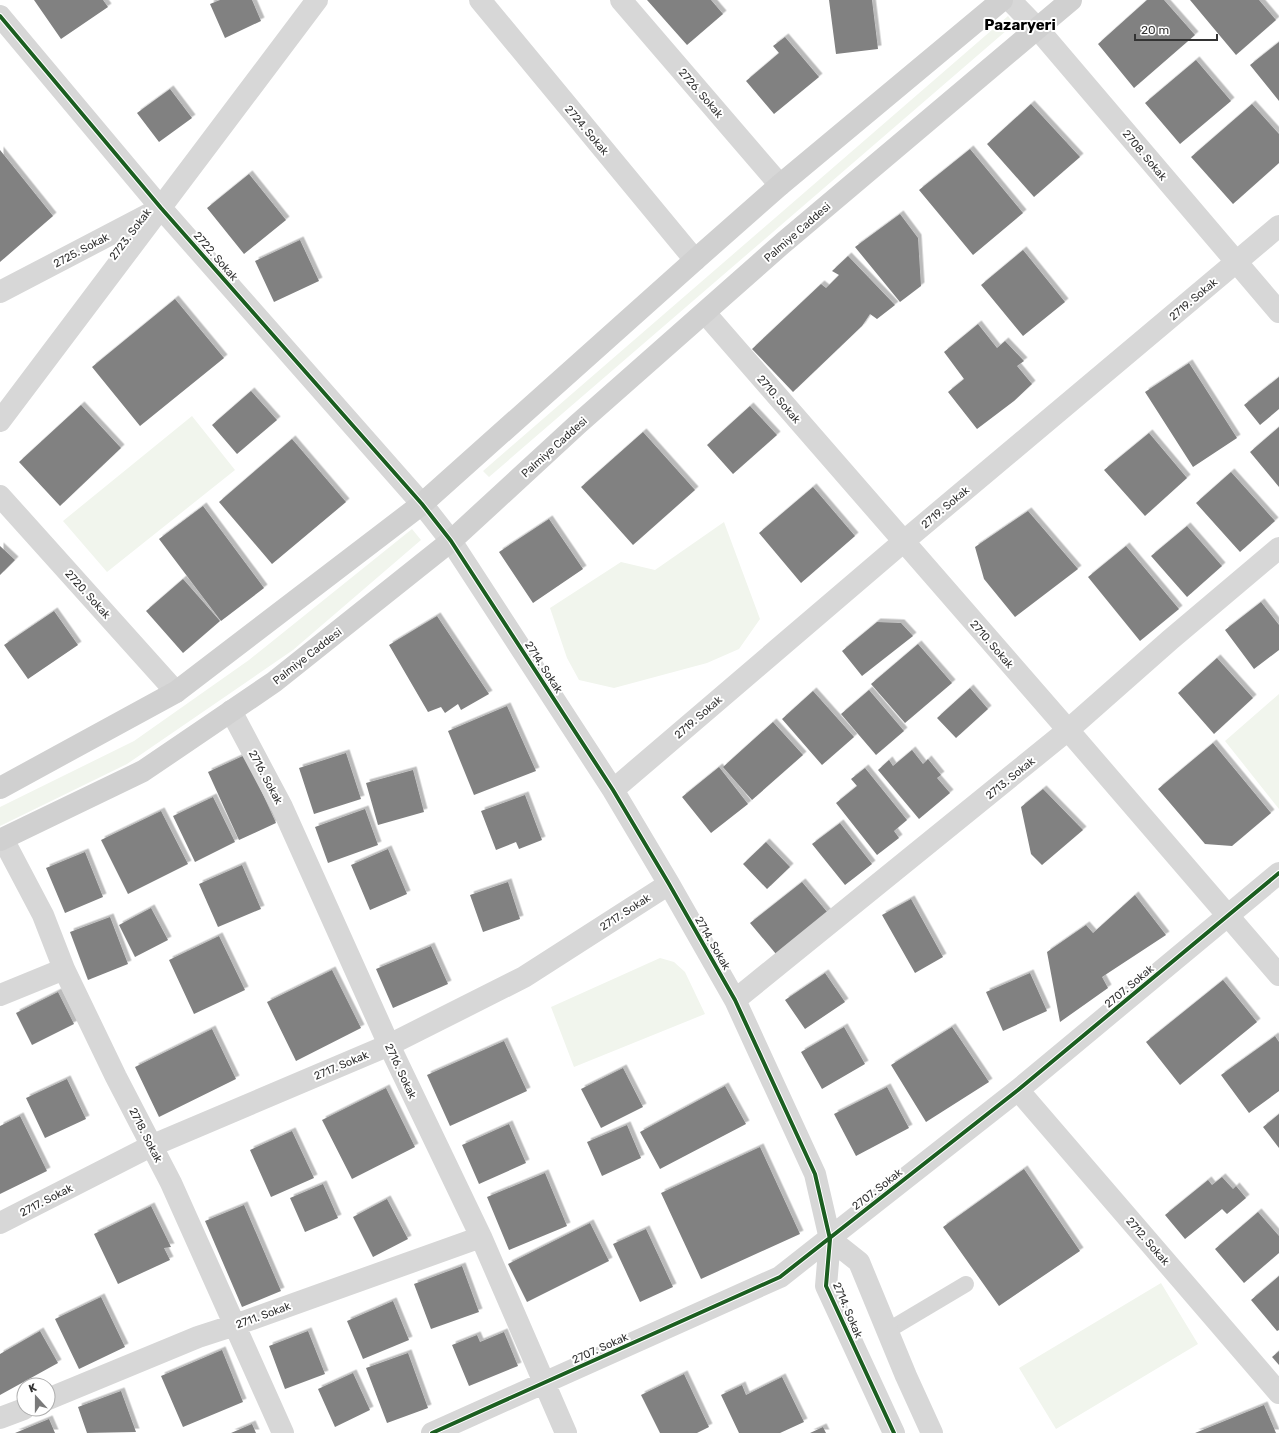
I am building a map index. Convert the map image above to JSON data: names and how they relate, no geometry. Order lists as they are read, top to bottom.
{
  "streets": {
    "main road": ["Palmiye Caddesi"],
    "street": [
      "2726. Sokak",
      "2724. Sokak",
      "2708. Sokak",
      "2723. Sokak",
      "2725. Sokak",
      "2722. Sokak",
      "2719. Sokak",
      "2710. Sokak",
      "2720. Sokak",
      "2714. Sokak",
      "2716. Sokak",
      "2713. Sokak",
      "2717. Sokak",
      "2707. Sokak",
      "2718. Sokak",
      "2712. Sokak",
      "2711. Sokak"
    ]
  },
  "crossings": [
    ["2708. Sokak", "Palmiye Caddesi"],
    ["2708. Sokak", "2719. Sokak"],
    ["Palmiye Caddesi", "2710. Sokak"],
    ["Palmiye Caddesi", "2714. Sokak"],
    ["Palmiye Caddesi", "2716. Sokak"],
    ["Palmiye Caddesi", "2718. Sokak"],
    ["2723. Sokak", "2725. Sokak"],
    ["2723. Sokak", "2722. Sokak"],
    ["2725. Sokak", "2722. Sokak"],
    ["2722. Sokak", "2714. Sokak"],
    ["2719. Sokak", "2710. Sokak"],
    ["2719. Sokak", "2714. Sokak"],
    ["2710. Sokak", "2713. Sokak"],
    ["2710. Sokak", "2707. Sokak"],
    ["2714. Sokak", "2713. Sokak"],
    ["2714. Sokak", "2717. Sokak"],
    ["2714. Sokak", "2707. Sokak"],
    ["2716. Sokak", "2717. Sokak"],
    ["2716. Sokak", "2707. Sokak"],
    ["2716. Sokak", "2711. Sokak"],
    ["2717. Sokak", "2718. Sokak"],
    ["2707. Sokak", "2712. Sokak"],
    ["2718. Sokak", "2711. Sokak"]
  ],
  "districts": ["Pazaryeri"],
  "scale_bar": "20 m",
  "north": "top"
}
